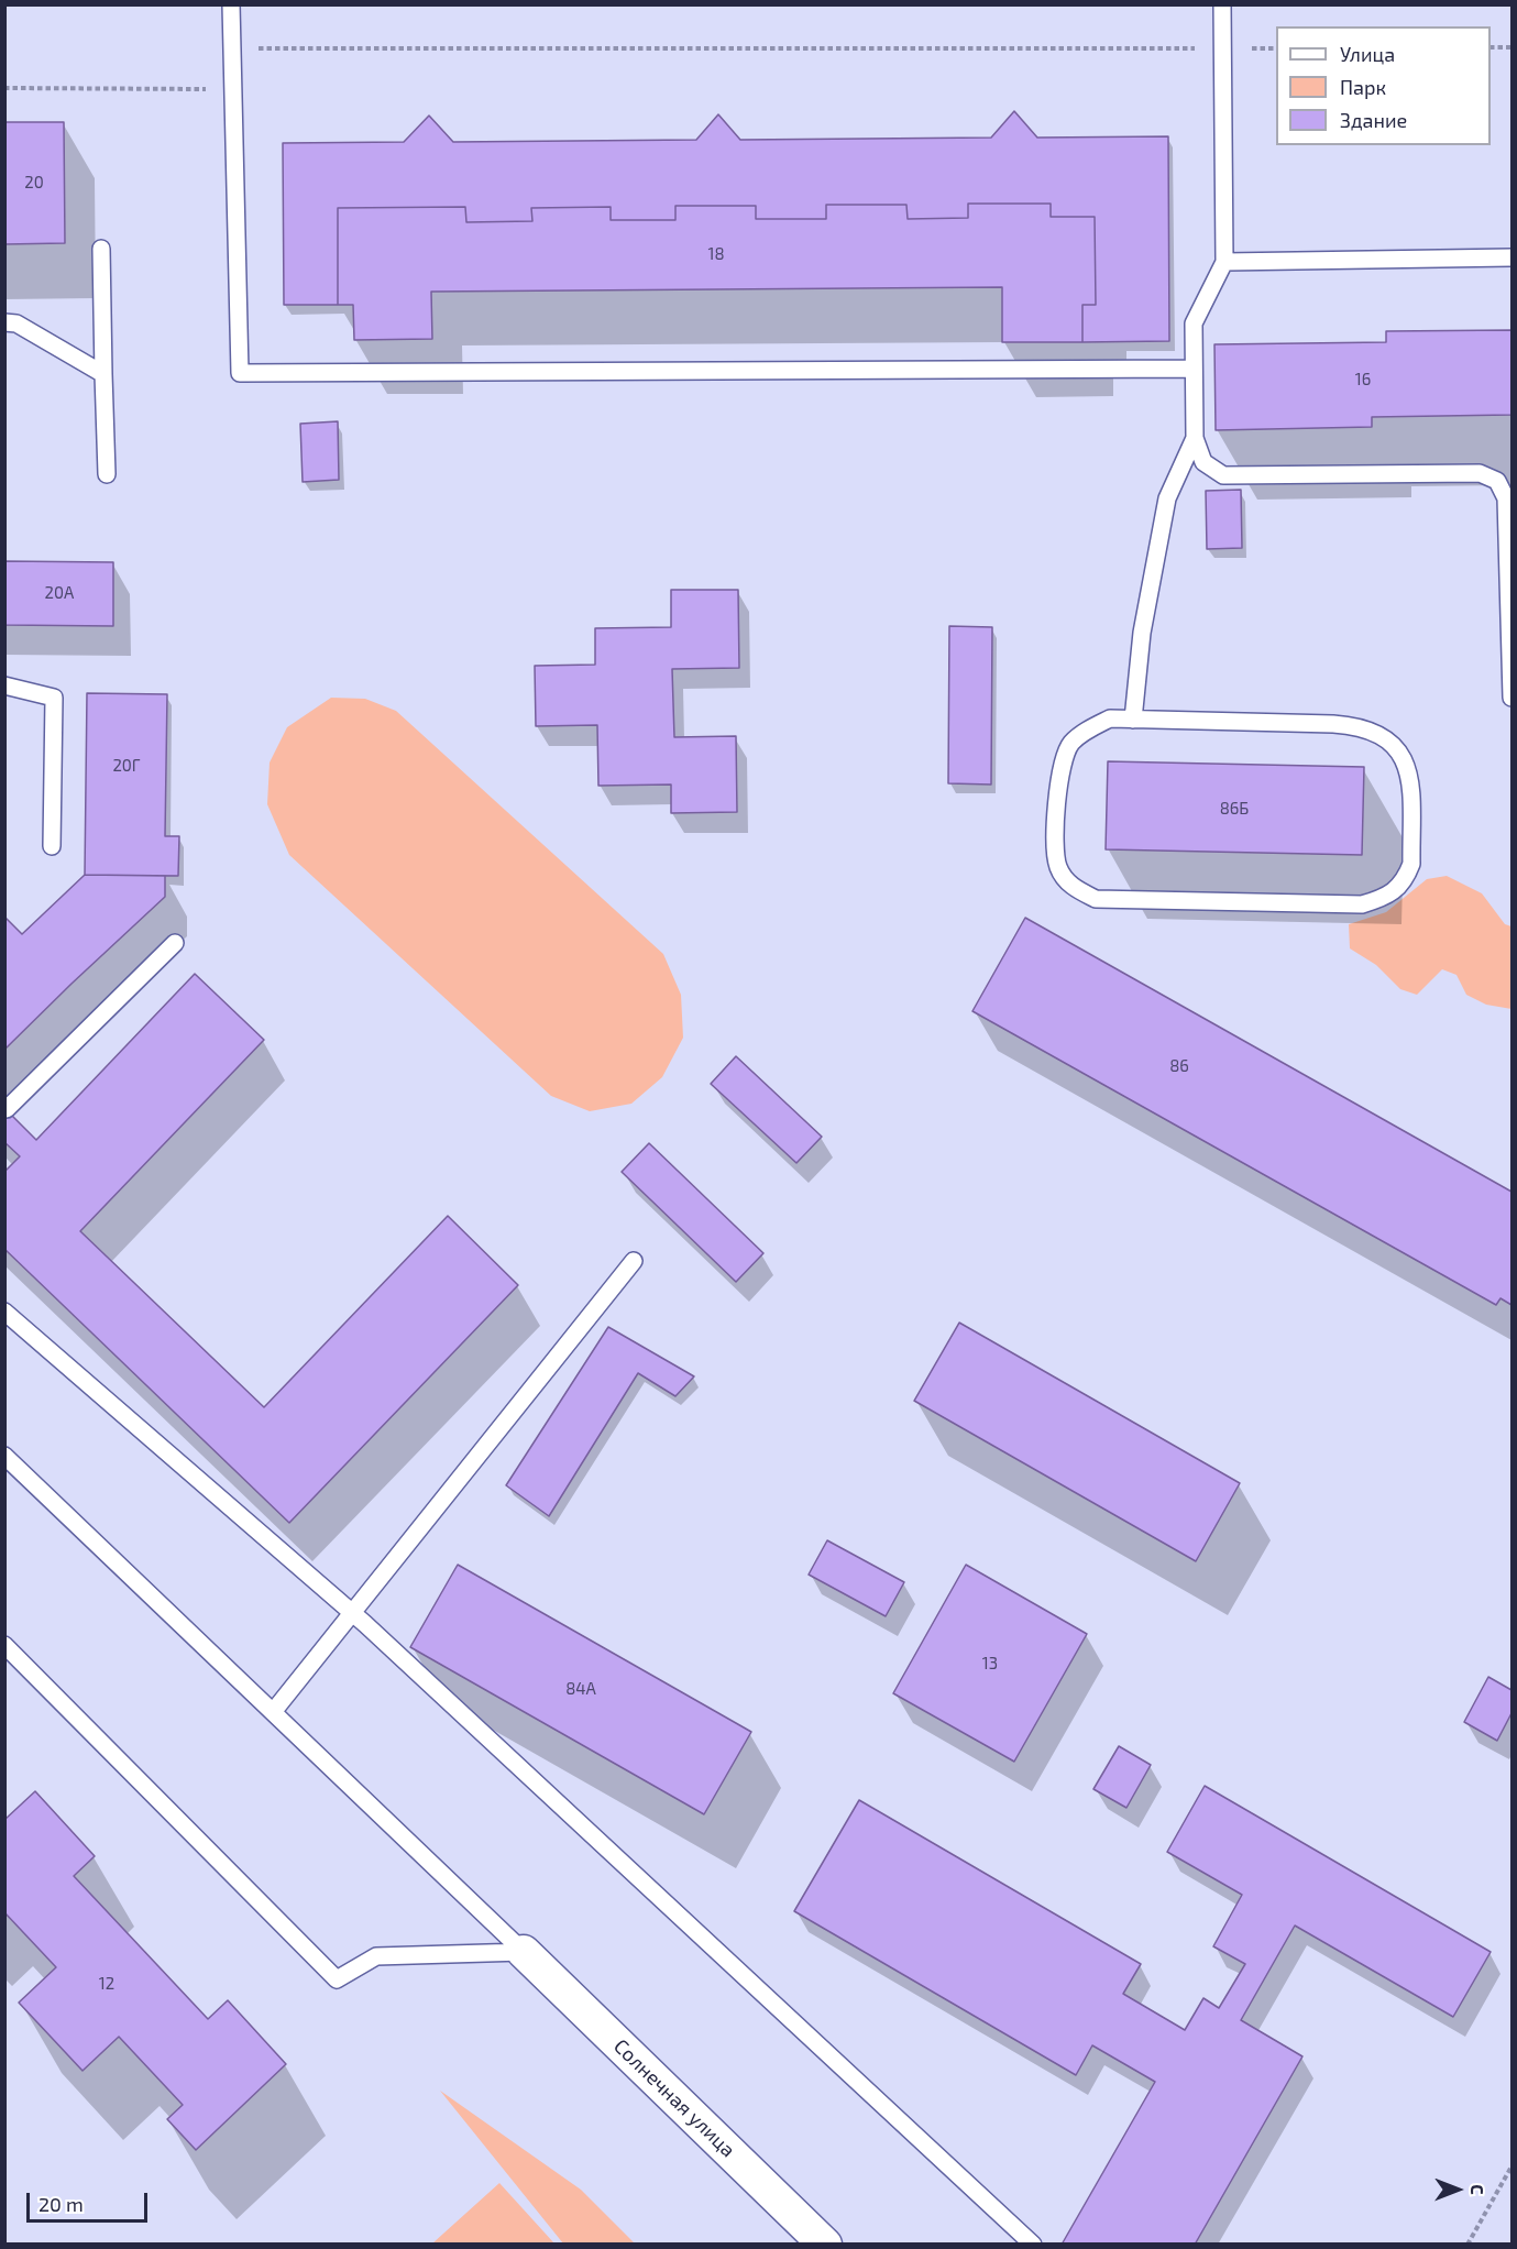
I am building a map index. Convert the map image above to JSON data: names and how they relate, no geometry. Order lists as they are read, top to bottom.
{
  "streets": {
    "street": ["Солнечная улица"]
  },
  "house_numbers": [
    "20",
    "18",
    "16",
    "20А",
    "20Г",
    "86Б",
    "86",
    "13",
    "84А",
    "12"
  ],
  "legend": ["Улица", "Парк", "Здание"],
  "scale_bar": "20 m",
  "north": "right"
}
